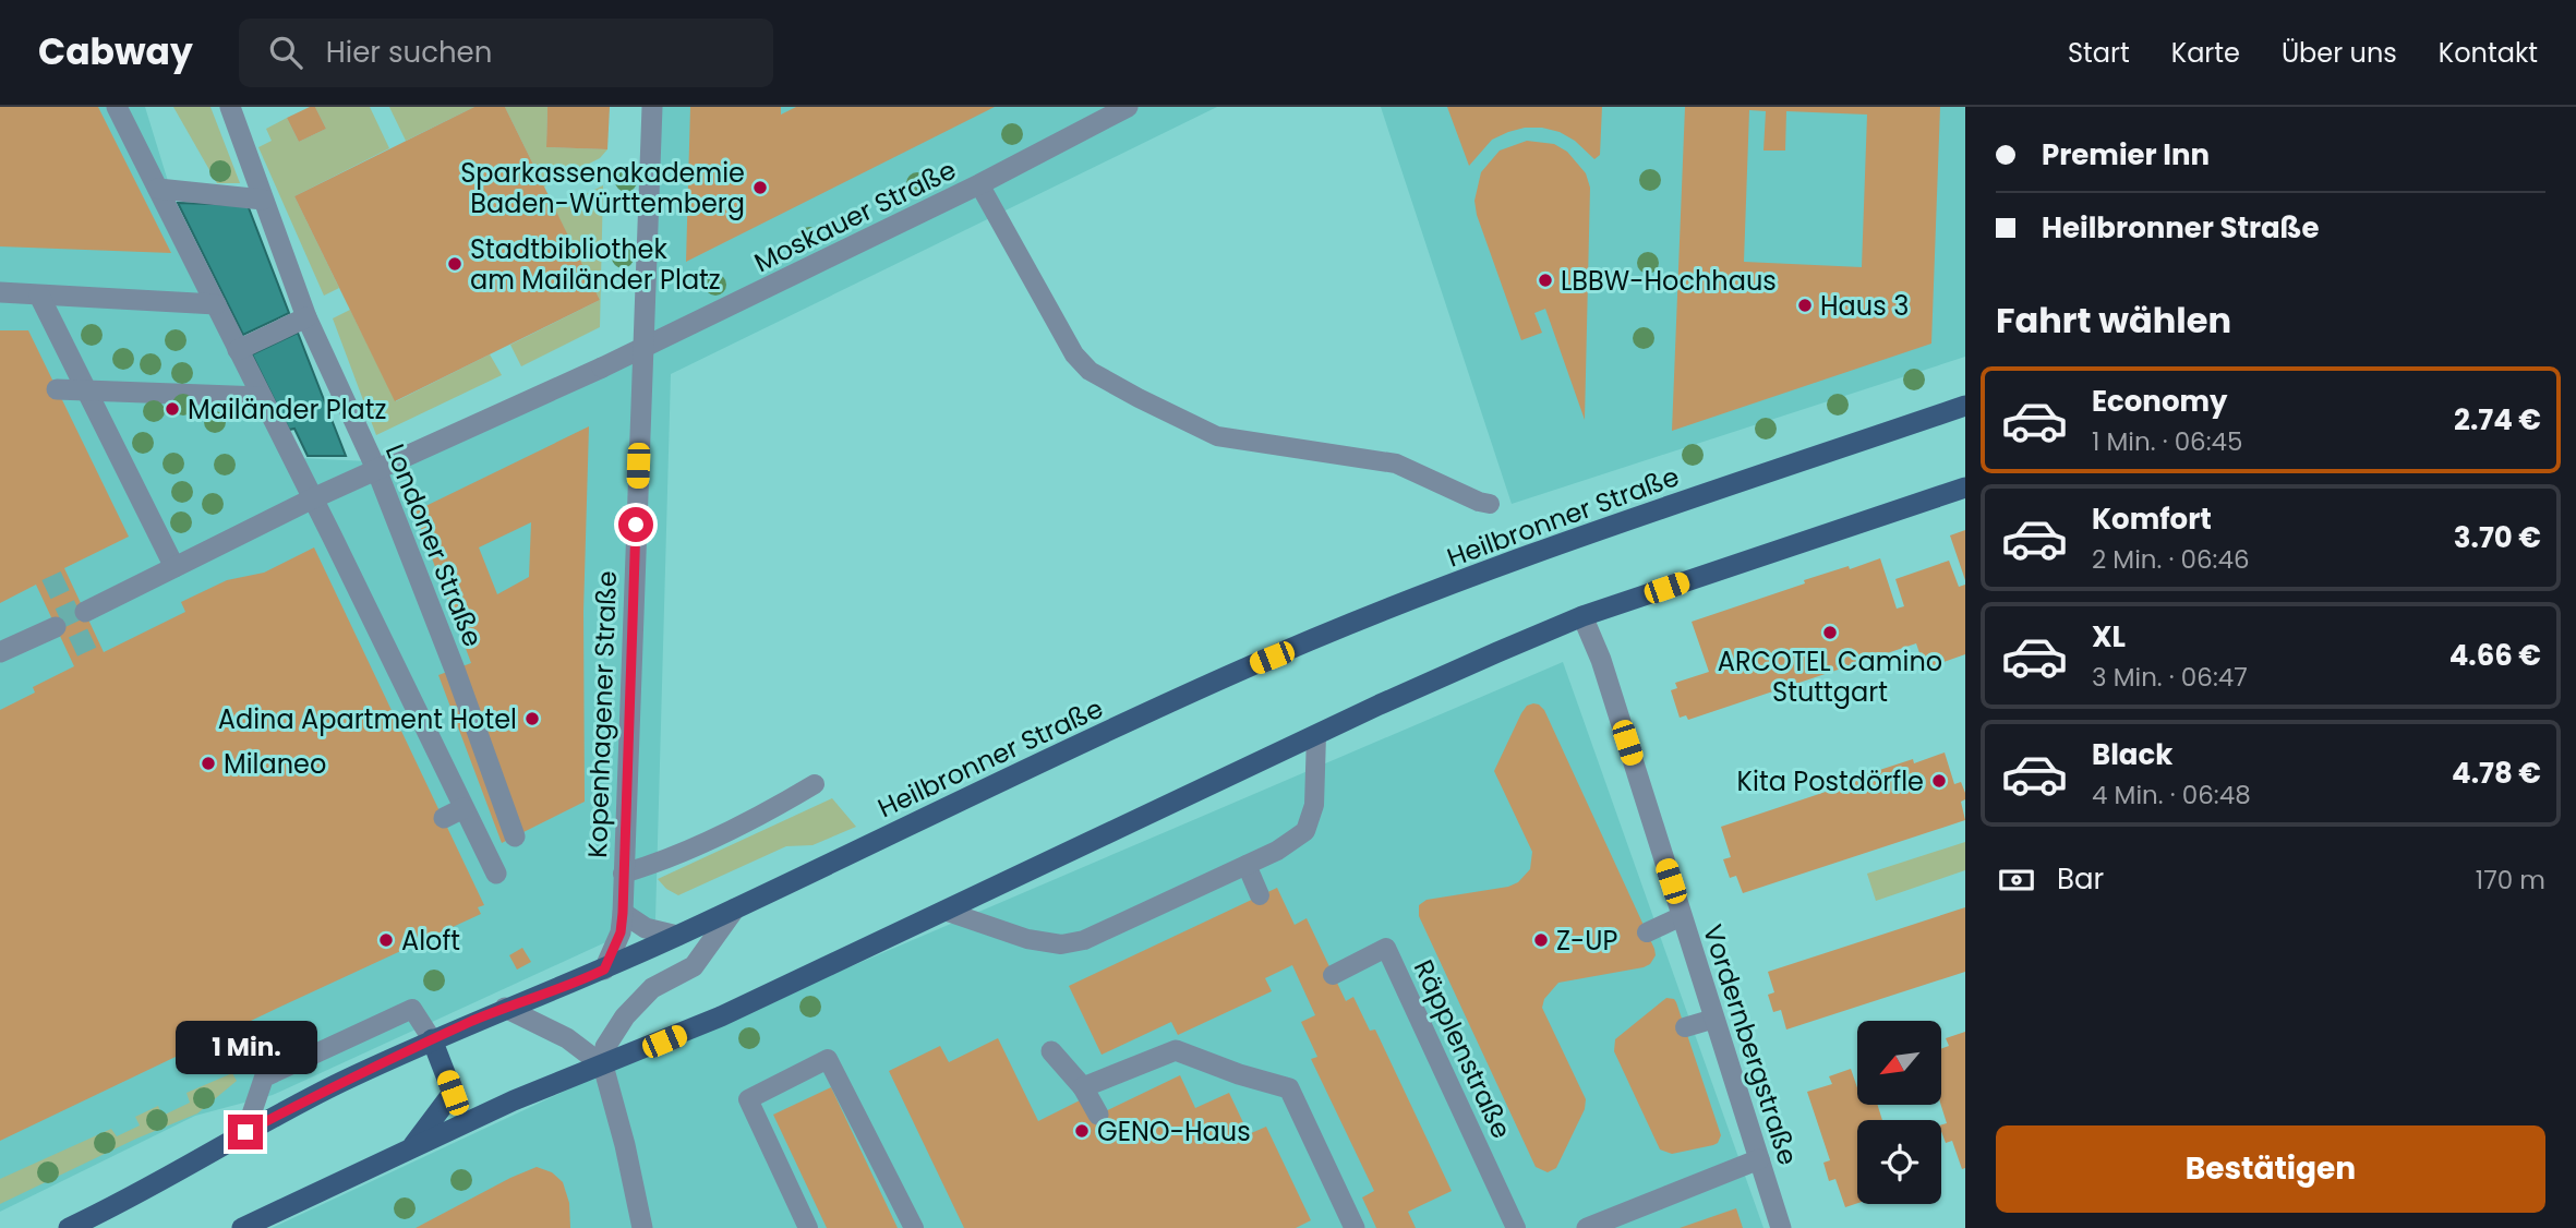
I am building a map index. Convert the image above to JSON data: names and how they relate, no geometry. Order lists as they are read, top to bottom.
{
  "streets": {
    "main road": ["Heilbronner Straße"],
    "street": [
      "Moskauer Straße",
      "Londoner Straße",
      "Kopenhagener Straße",
      "Vordernbergstraße"
    ],
    "lane": ["Räpplenstraße"]
  },
  "crossings": [
    ["Moskauer Straße", "Londoner Straße"],
    ["Moskauer Straße", "Kopenhagener Straße"],
    ["Heilbronner Straße", "Kopenhagener Straße"]
  ],
  "places": [
    "Sparkassenakademie Baden-Württemberg",
    "Stadtbibliothek am Mailänder Platz",
    "LBBW-Hochhaus",
    "Haus 3",
    "Mailänder Platz",
    "ARCOTEL Camino Stuttgart",
    "Adina Apartment Hotel",
    "Milaneo",
    "Kita Postdörfle",
    "Aloft",
    "Z-UP",
    "GENO-Haus"
  ],
  "north": "bottom left",
  "page": {
    "header": "Cabway",
    "search": "Hier suchen",
    "nav": [
      "Start",
      "Karte",
      "Über uns",
      "Kontakt"
    ],
    "banner": ["Premier Inn", "Heilbronner Straße"],
    "heading": "Fahrt wählen",
    "list": [
      {
        "name": "Economy",
        "note": "1 Min. · 06:45",
        "value": "2.74 €"
      },
      {
        "name": "Komfort",
        "note": "2 Min. · 06:46",
        "value": "3.70 €"
      },
      {
        "name": "XL",
        "note": "3 Min. · 06:47",
        "value": "4.66 €"
      },
      {
        "name": "Black",
        "note": "4 Min. · 06:48",
        "value": "4.78 €"
      }
    ],
    "pay": ["Bar", "170 m"],
    "bubble": "1 Min.",
    "buttons": "Bestätigen"
  }
}
